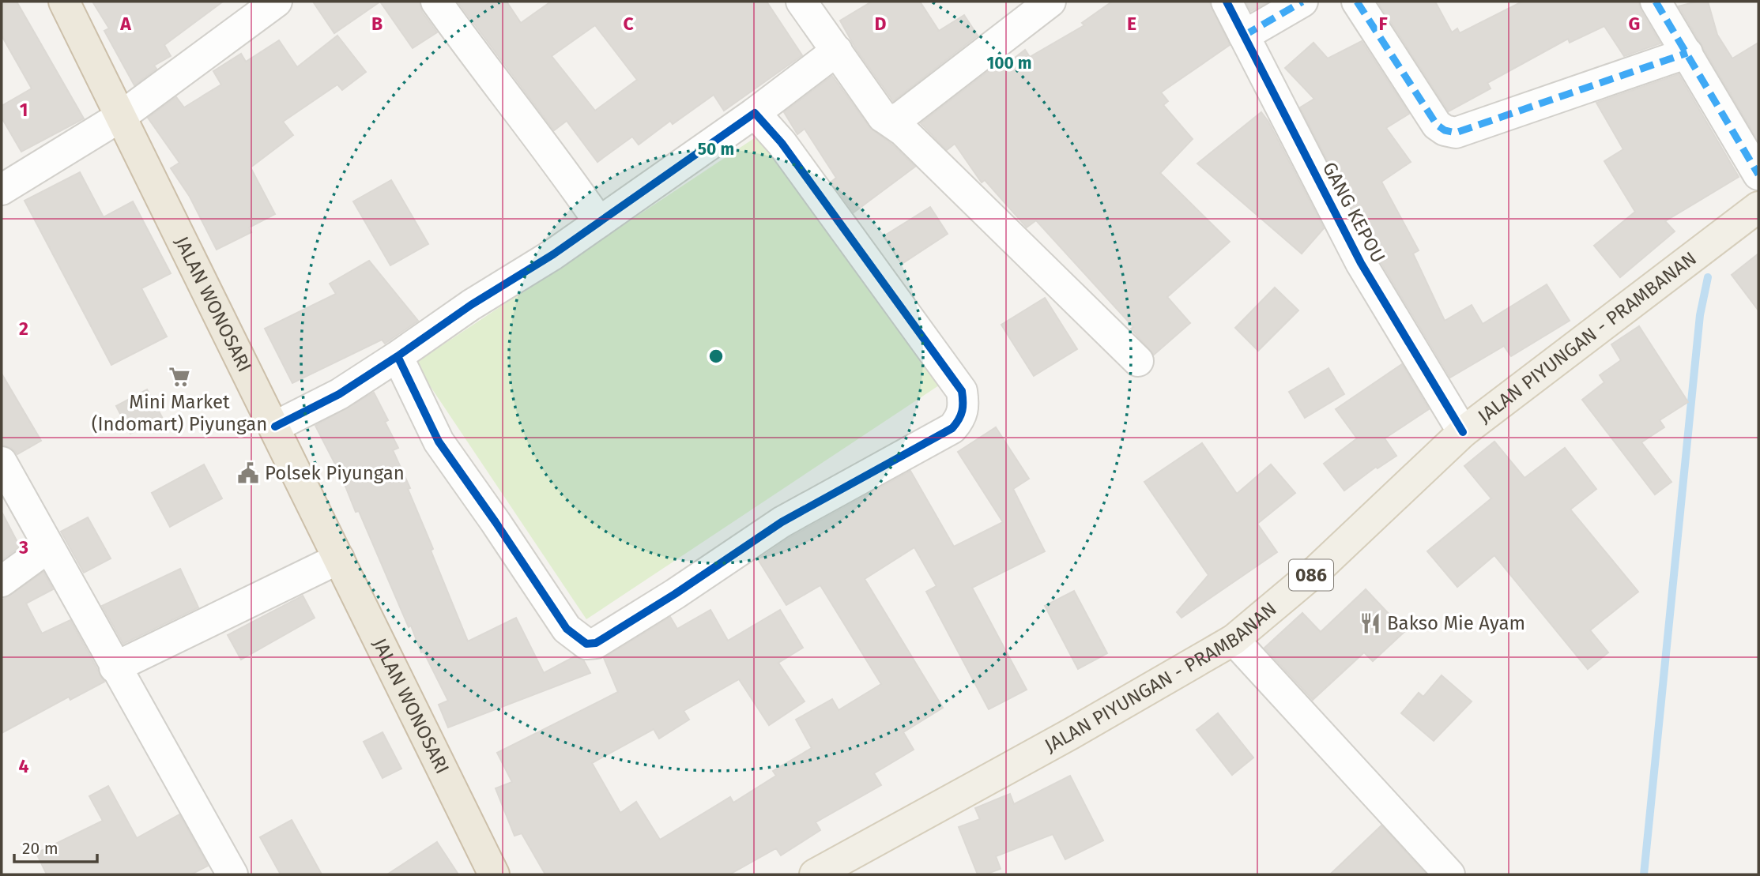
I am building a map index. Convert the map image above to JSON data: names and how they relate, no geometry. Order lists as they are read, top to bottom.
{
  "streets": {
    "highway": ["JALAN WONOSARI"],
    "main road": ["JALAN PIYUNGAN - PRAMBANAN", "086"],
    "street": ["GANG KEPOU"]
  },
  "crossings": [
    ["GANG KEPOU", "JALAN PIYUNGAN - PRAMBANAN"]
  ],
  "places": {
    "supermarket": ["Mini Market (Indomart) Piyungan"],
    "public building": ["Polsek Piyungan"],
    "restaurant": ["Bakso Mie Ayam"]
  },
  "scale_bar": "20 m",
  "grid": {
    "columns": [
      "A",
      "B",
      "C",
      "D",
      "E",
      "F",
      "G"
    ],
    "rows": [
      "1",
      "2",
      "3",
      "4"
    ]
  },
  "rings": ["100 m", "50 m"]
}
